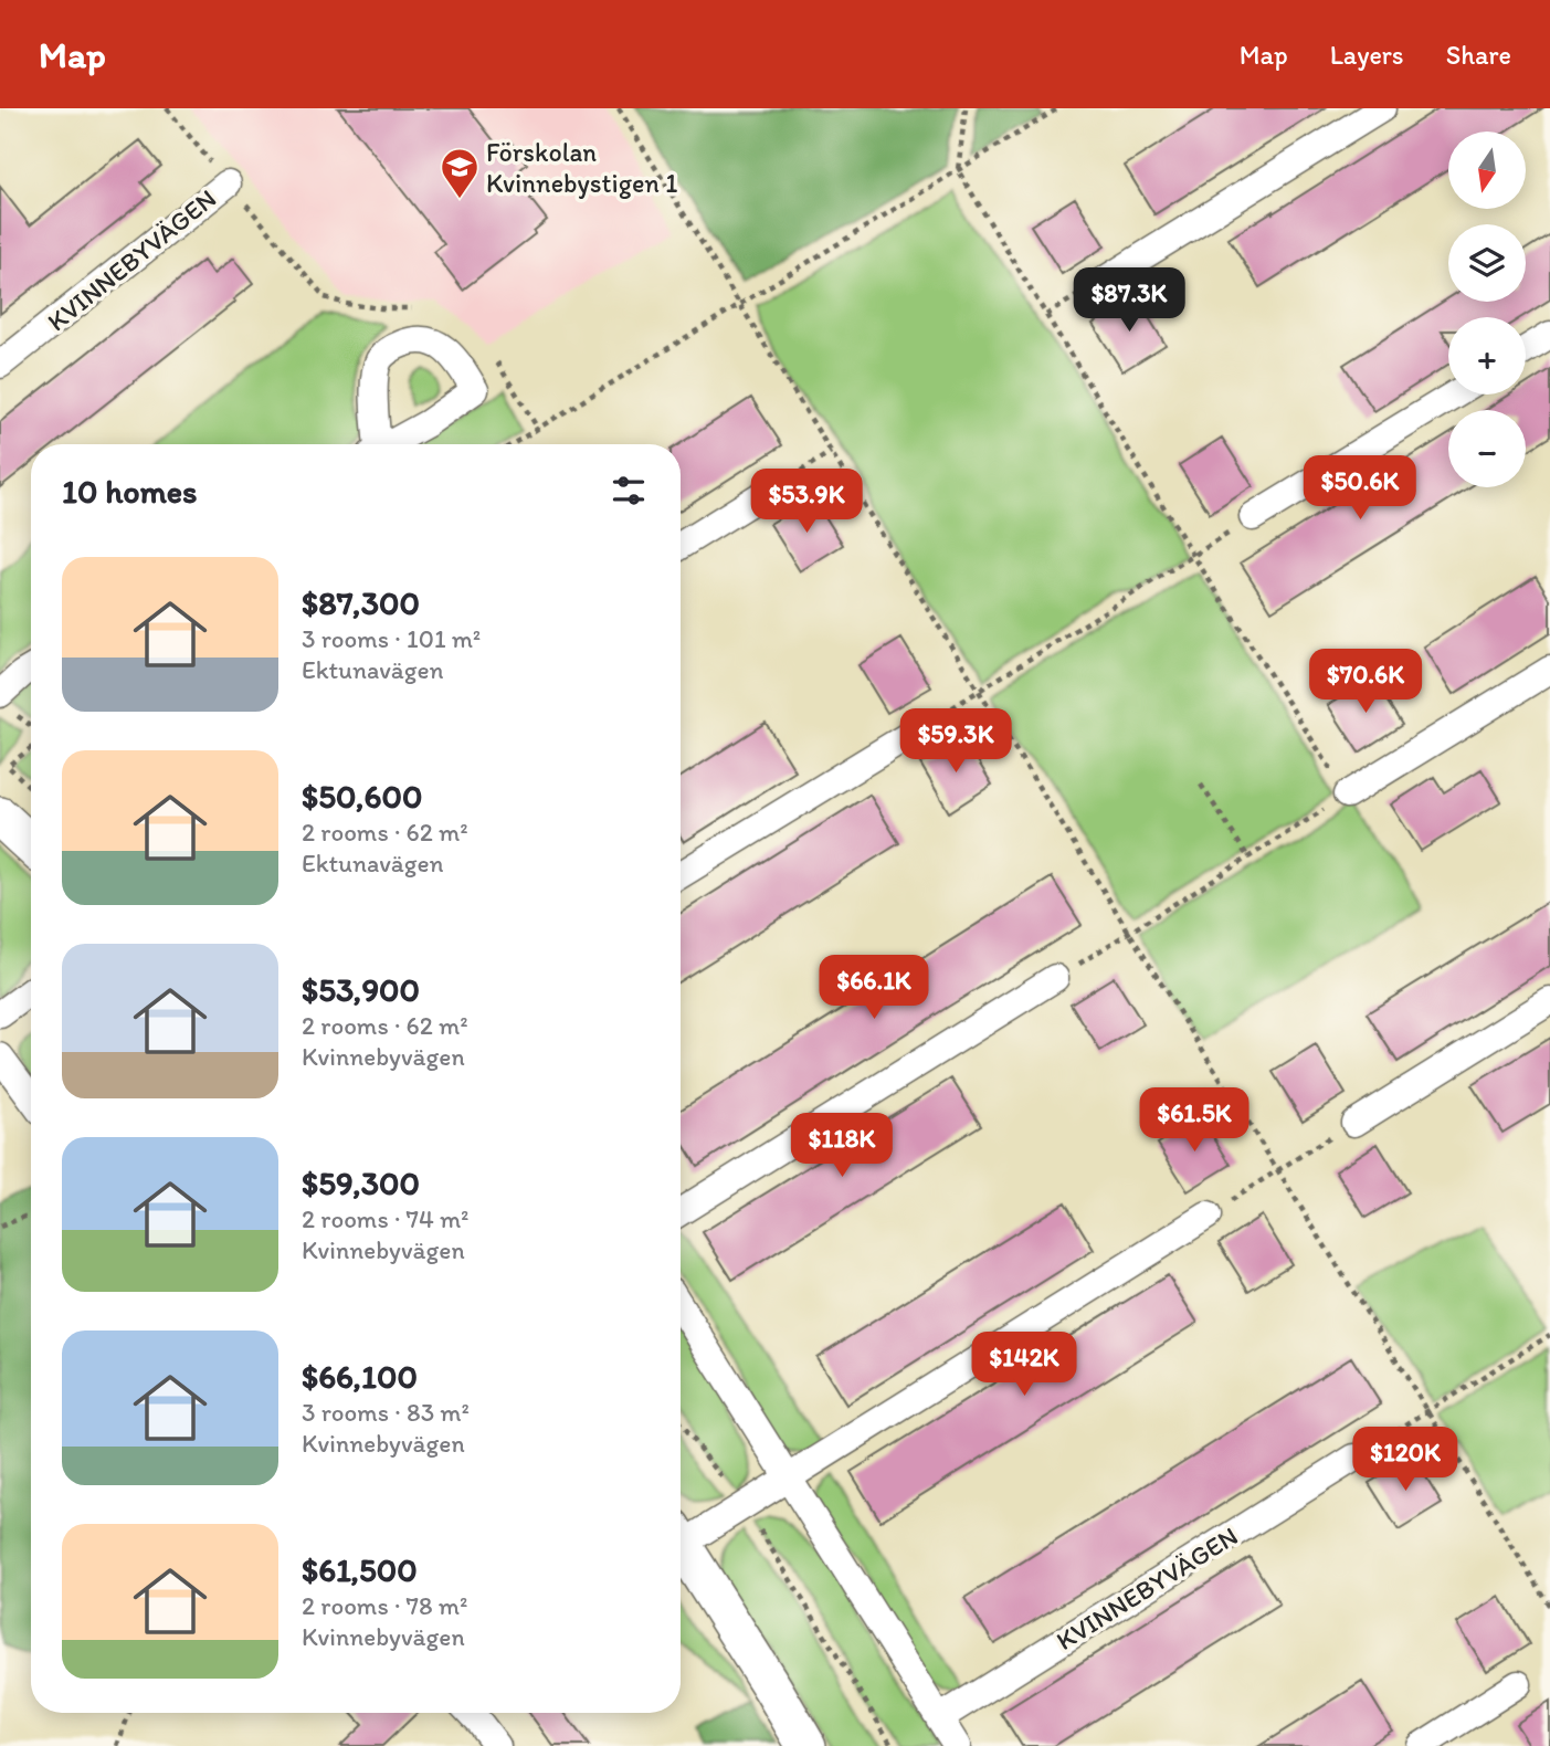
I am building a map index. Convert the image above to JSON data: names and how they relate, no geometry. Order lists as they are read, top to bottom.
{
  "streets": {
    "street": ["KVINNEBYVÄGEN"]
  },
  "places": {
    "school or university": ["Förskolan Kvinnebystigen 1"]
  },
  "north": "bottom",
  "page": {
    "header": "Map",
    "nav": ["Map", "Layers", "Share"],
    "map_buttons": ["+", "−"],
    "price": [
      "$87.3K",
      "$50.6K",
      "$53.9K",
      "$70.6K",
      "$59.3K",
      "$66.1K",
      "$61.5K",
      "$118K",
      "$142K",
      "$120K"
    ],
    "heading": "10 homes",
    "list": [
      {
        "name": "$87,300",
        "note": "3 rooms · 101 m² · Ektunavägen"
      },
      {
        "name": "$50,600",
        "note": "2 rooms · 62 m² · Ektunavägen"
      },
      {
        "name": "$53,900",
        "note": "2 rooms · 62 m² · Kvinnebyvägen"
      },
      {
        "name": "$59,300",
        "note": "2 rooms · 74 m² · Kvinnebyvägen"
      },
      {
        "name": "$66,100",
        "note": "3 rooms · 83 m² · Kvinnebyvägen"
      },
      {
        "name": "$61,500",
        "note": "2 rooms · 78 m² · Kvinnebyvägen"
      }
    ]
  }
}
